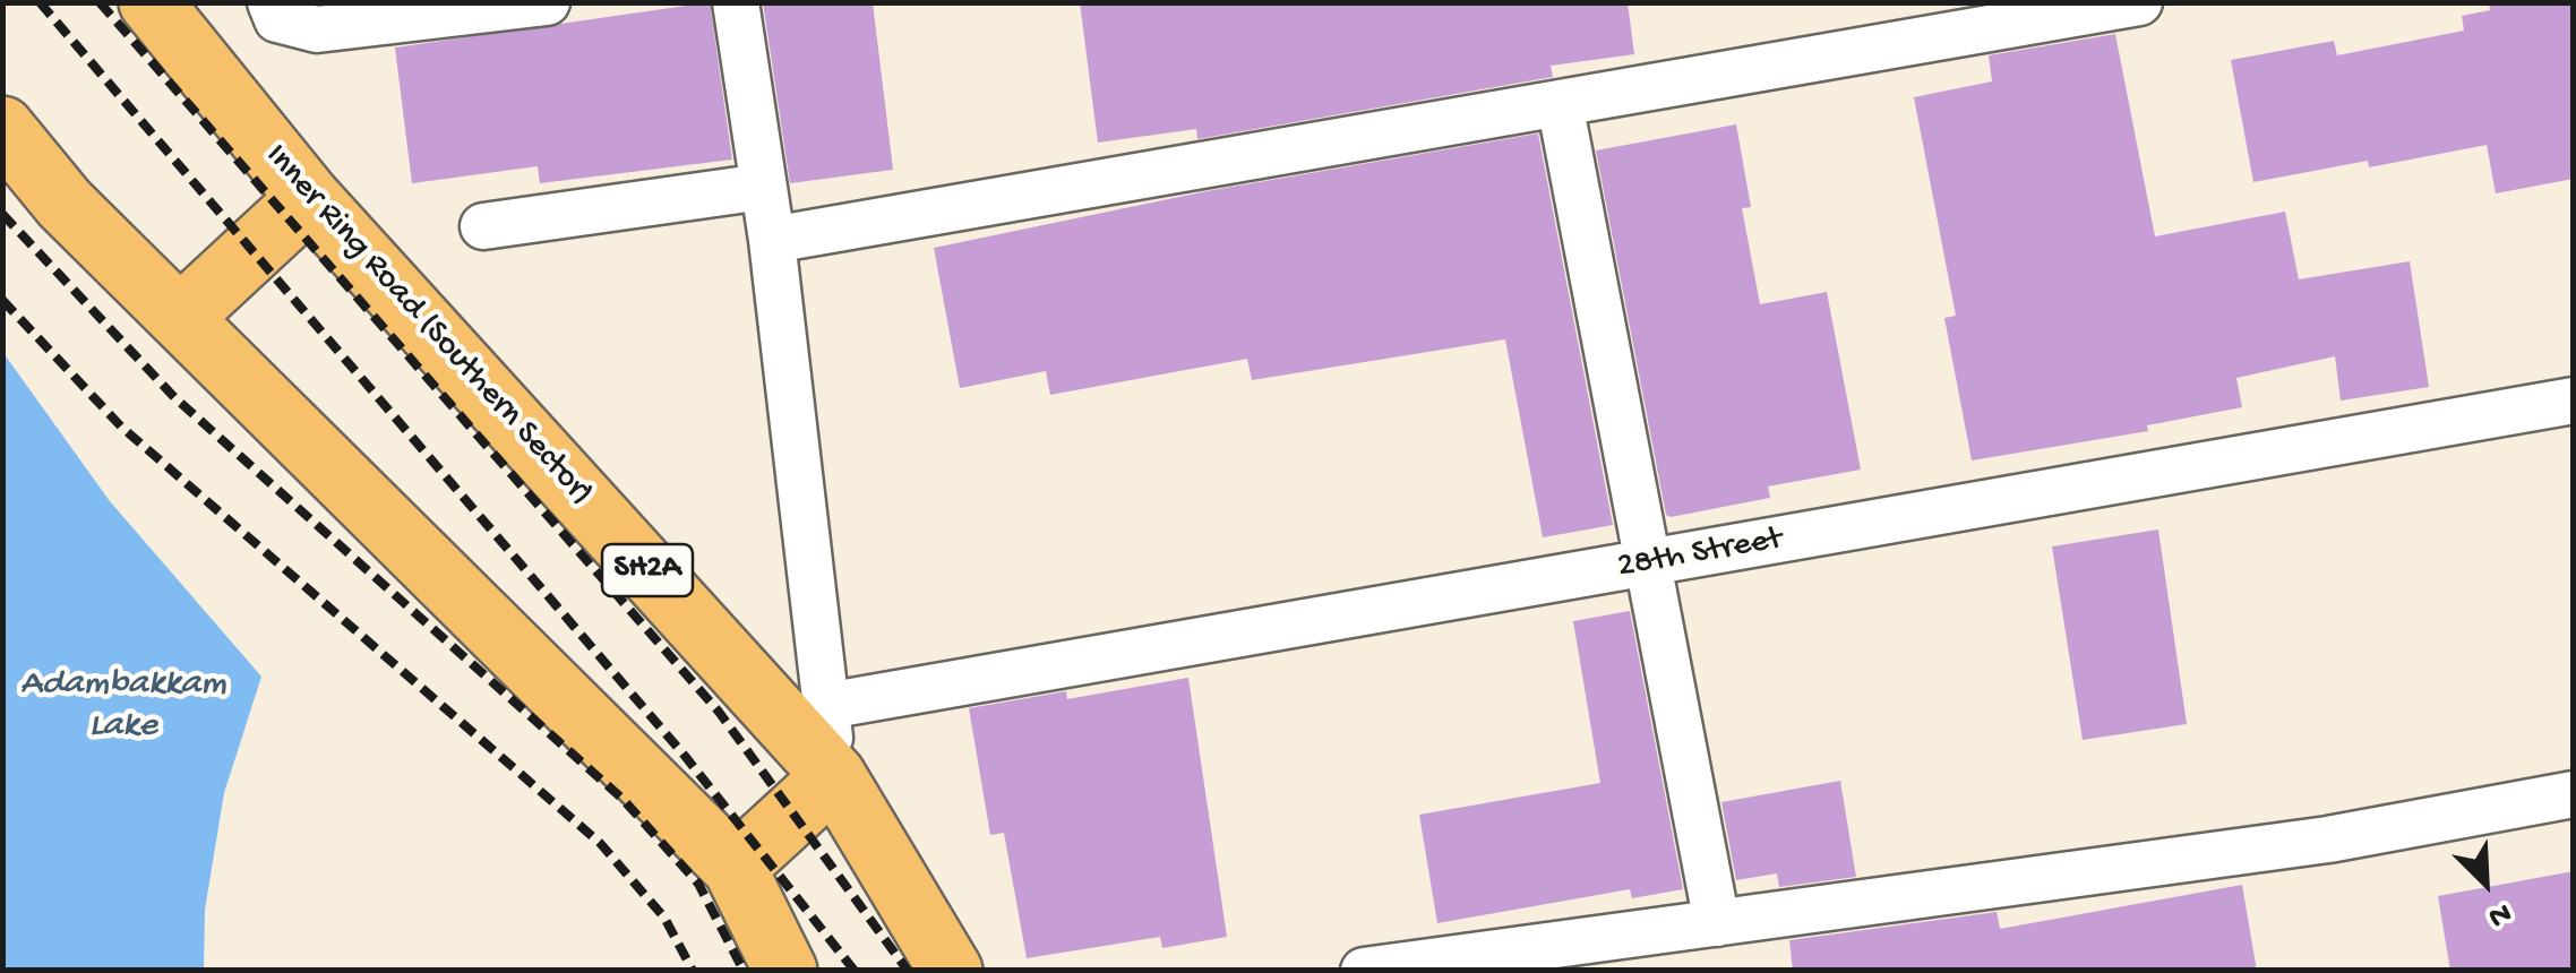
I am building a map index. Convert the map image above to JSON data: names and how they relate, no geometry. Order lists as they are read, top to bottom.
{
  "streets": {
    "main road": ["Inner Ring Road (Southern Sector)", "SH2A"],
    "street": ["28th Street"]
  },
  "water": ["Adambakkam Lake"],
  "north": "bottom right"
}
